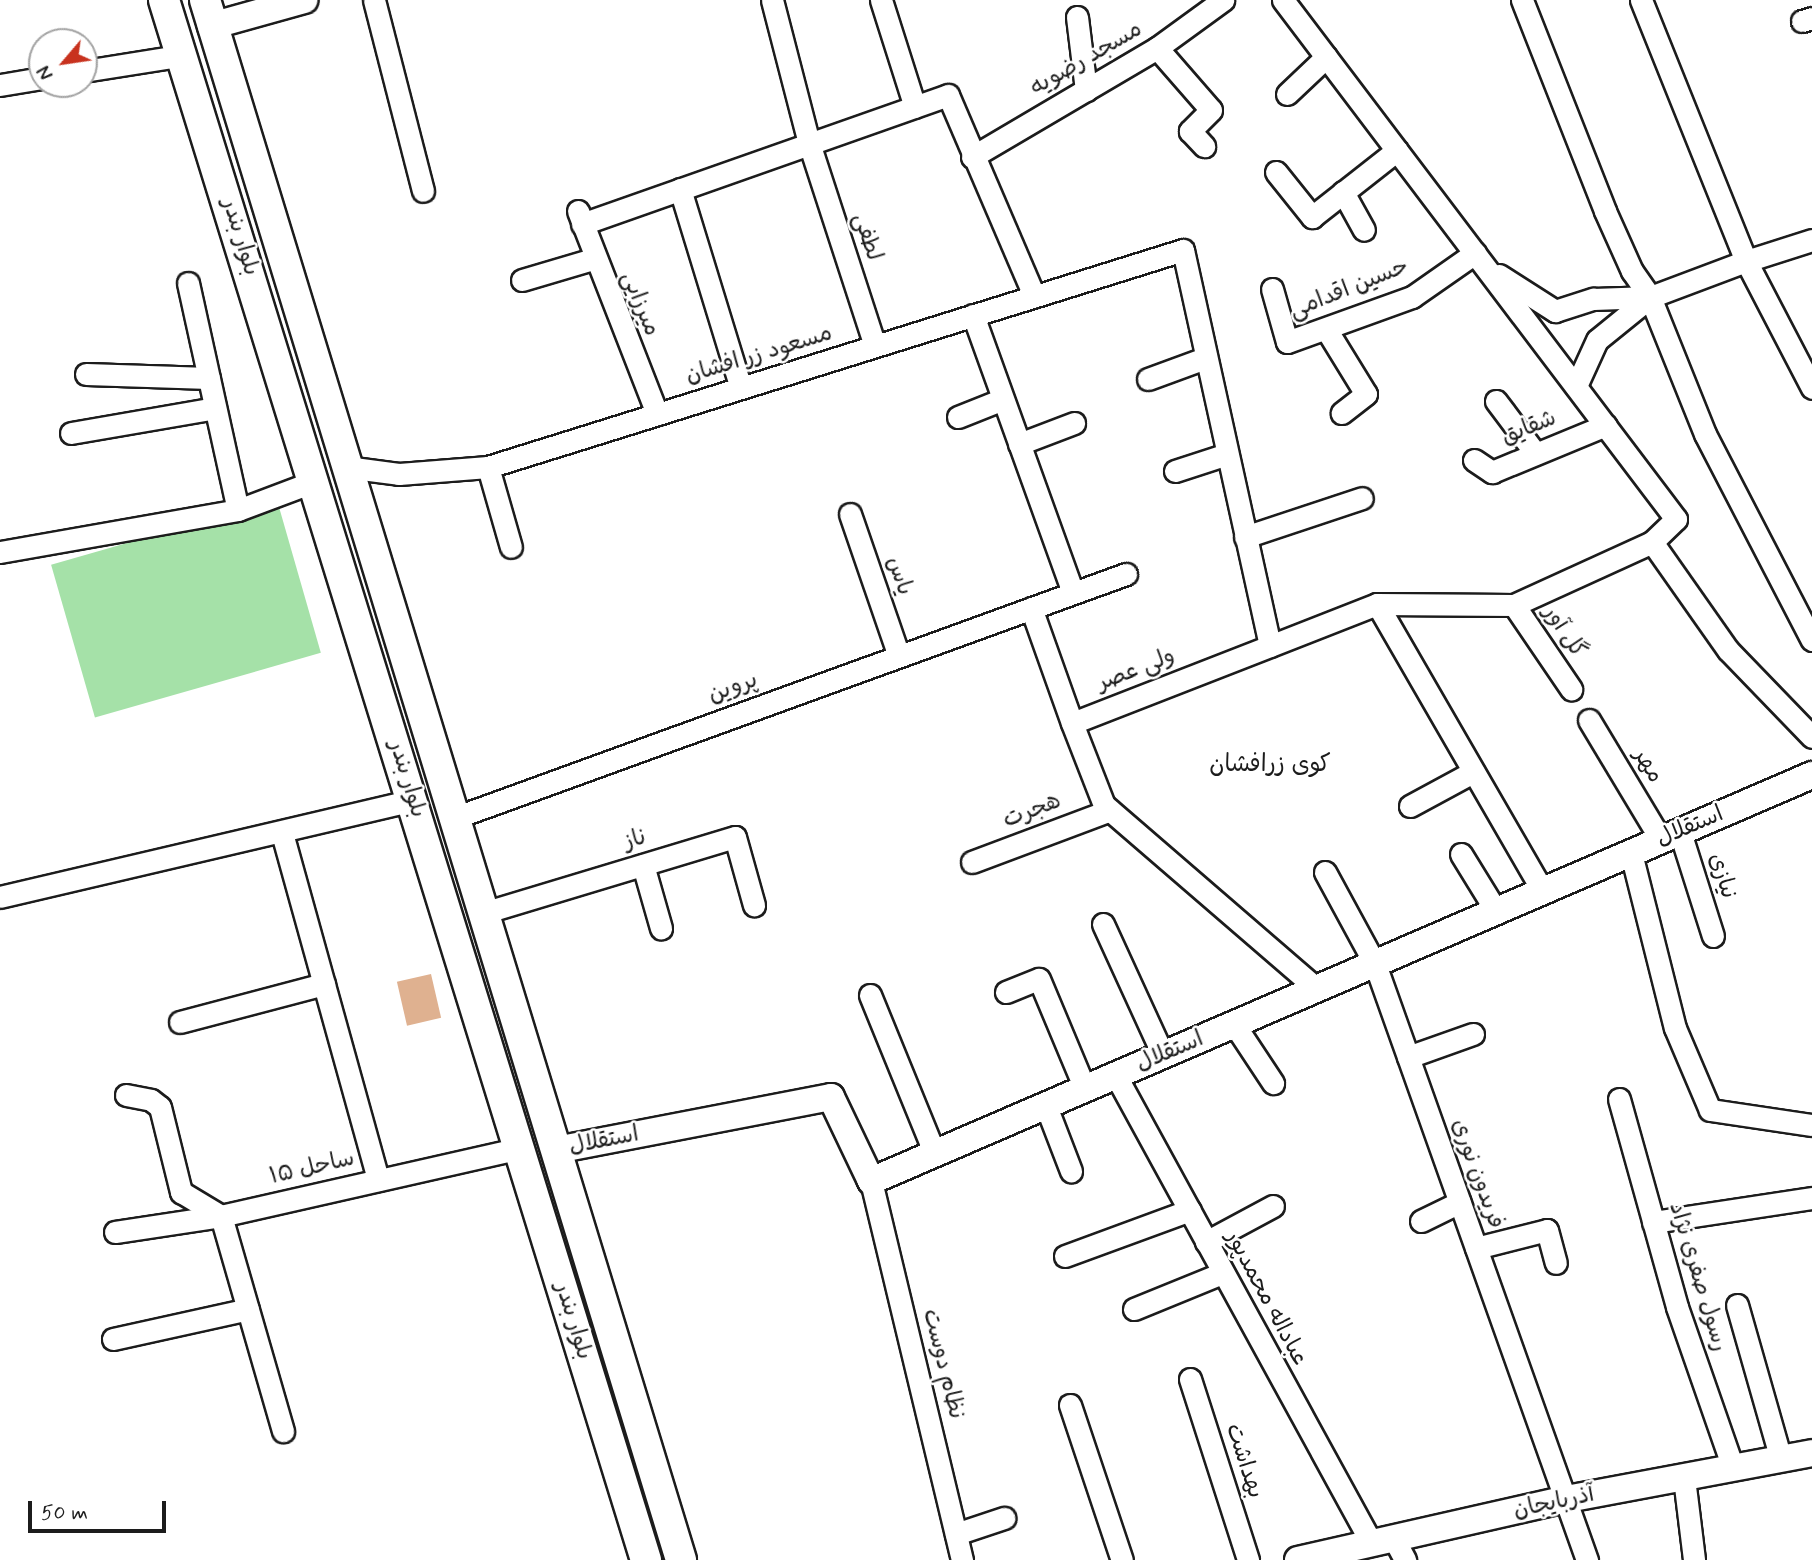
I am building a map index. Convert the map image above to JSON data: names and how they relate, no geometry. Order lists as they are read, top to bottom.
{
  "streets": {
    "main road": ["بلوار بندر"],
    "street": [
      "مسجد رضویه",
      "لطفی",
      "حسین اقدامی",
      "میرزایی",
      "مسعود زر افشان",
      "شقایق",
      "یاس",
      "گل آور",
      "ولی عصر",
      "پروین",
      "مهر",
      "هجرت",
      "استقلال",
      "ناز",
      "نیازی",
      "ساحل ۱۵",
      "فریدون نوری",
      "رسول صفری نژاد",
      "عباداله محمدپور",
      "نظام دوست",
      "بهداشت",
      "آذربایجان"
    ]
  },
  "crossings": [
    ["بلوار بندر", "مسعود زر افشان"],
    ["بلوار بندر", "پروین"],
    ["بلوار بندر", "استقلال"],
    ["بلوار بندر", "ناز"],
    ["بلوار بندر", "ساحل ۱۵"],
    ["لطفی", "مسعود زر افشان"],
    ["میرزایی", "مسعود زر افشان"],
    ["یاس", "پروین"],
    ["مهر", "استقلال"],
    ["مهر", "نیازی"],
    ["استقلال", "نیازی"],
    ["استقلال", "فریدون نوری"],
    ["استقلال", "عباداله محمدپور"],
    ["استقلال", "نظام دوست"],
    ["فریدون نوری", "آذربایجان"],
    ["رسول صفری نژاد", "آذربایجان"],
    ["عباداله محمدپور", "آذربایجان"]
  ],
  "districts": ["کوی زرافشان"],
  "scale_bar": "50 m",
  "north": "bottom left"
}
